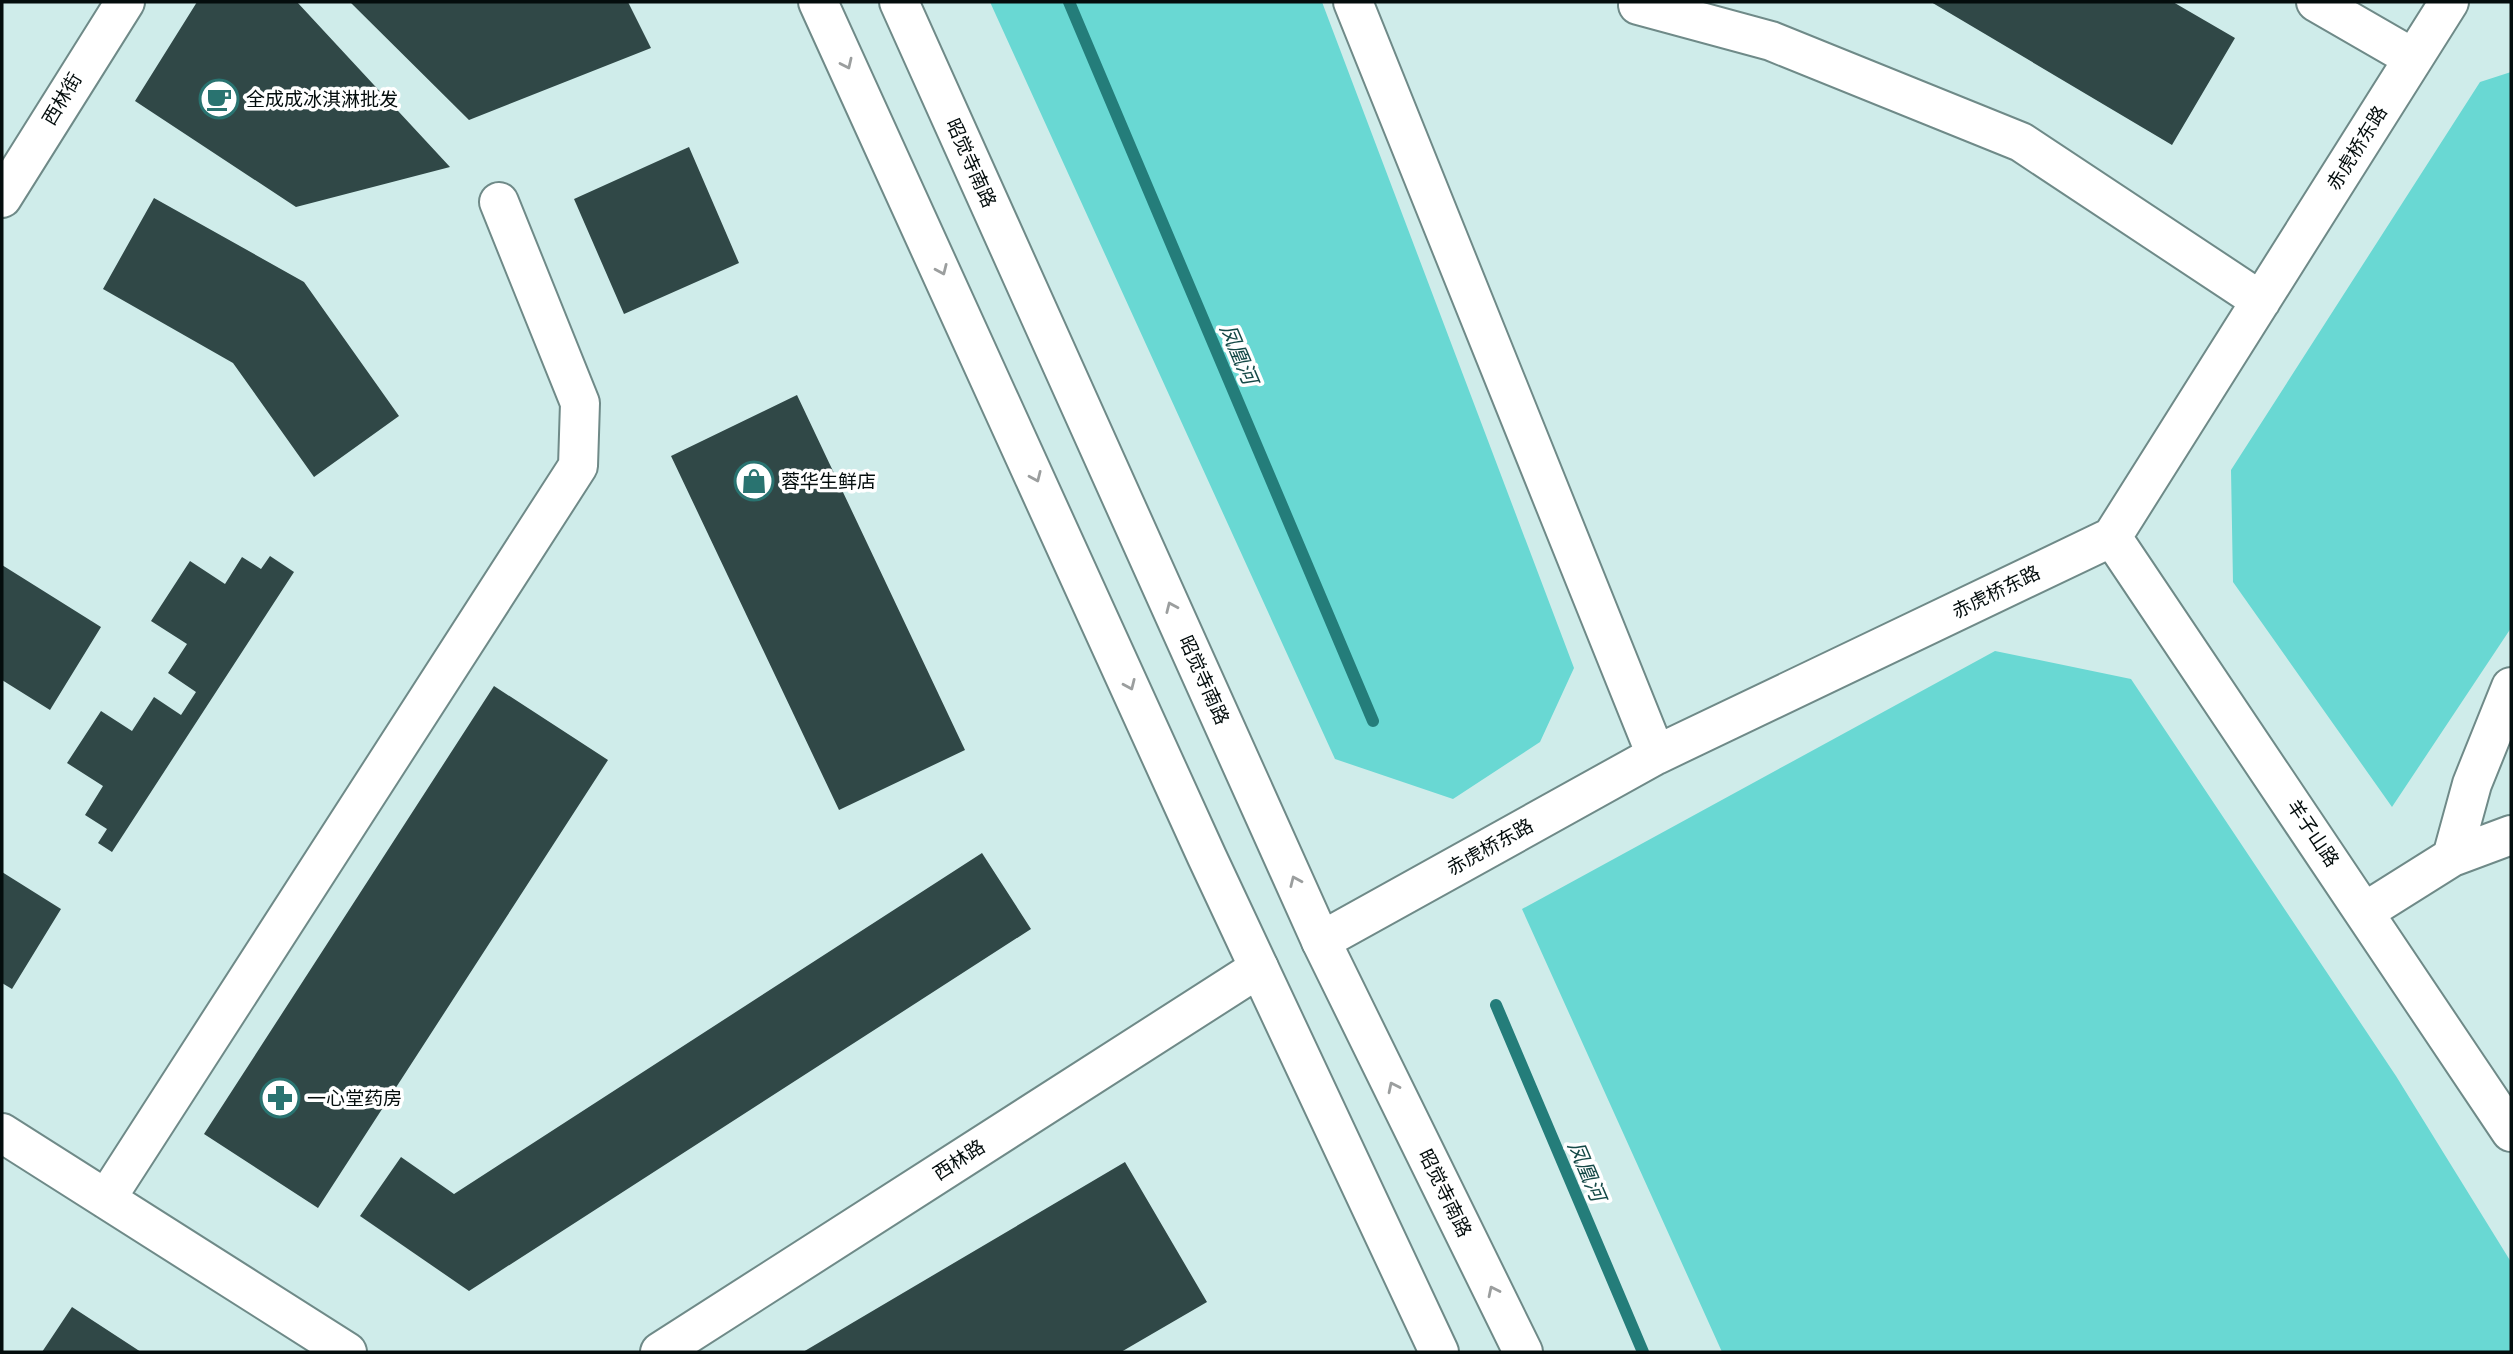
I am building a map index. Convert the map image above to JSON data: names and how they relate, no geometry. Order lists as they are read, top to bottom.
{
  "streets": {
    "street": [
      "西林街",
      "赤虎桥东路",
      "昭觉寺南路",
      "羊子山路",
      "西林路"
    ]
  },
  "crossings": [
    ["赤虎桥东路", "昭觉寺南路"],
    ["赤虎桥东路", "羊子山路"]
  ],
  "water": ["凤凰河"],
  "places": {
    "cafe": ["全成成冰淇淋批发"],
    "shop": ["蓉华生鲜店"],
    "pharmacy": ["一心堂药房"]
  }
}
